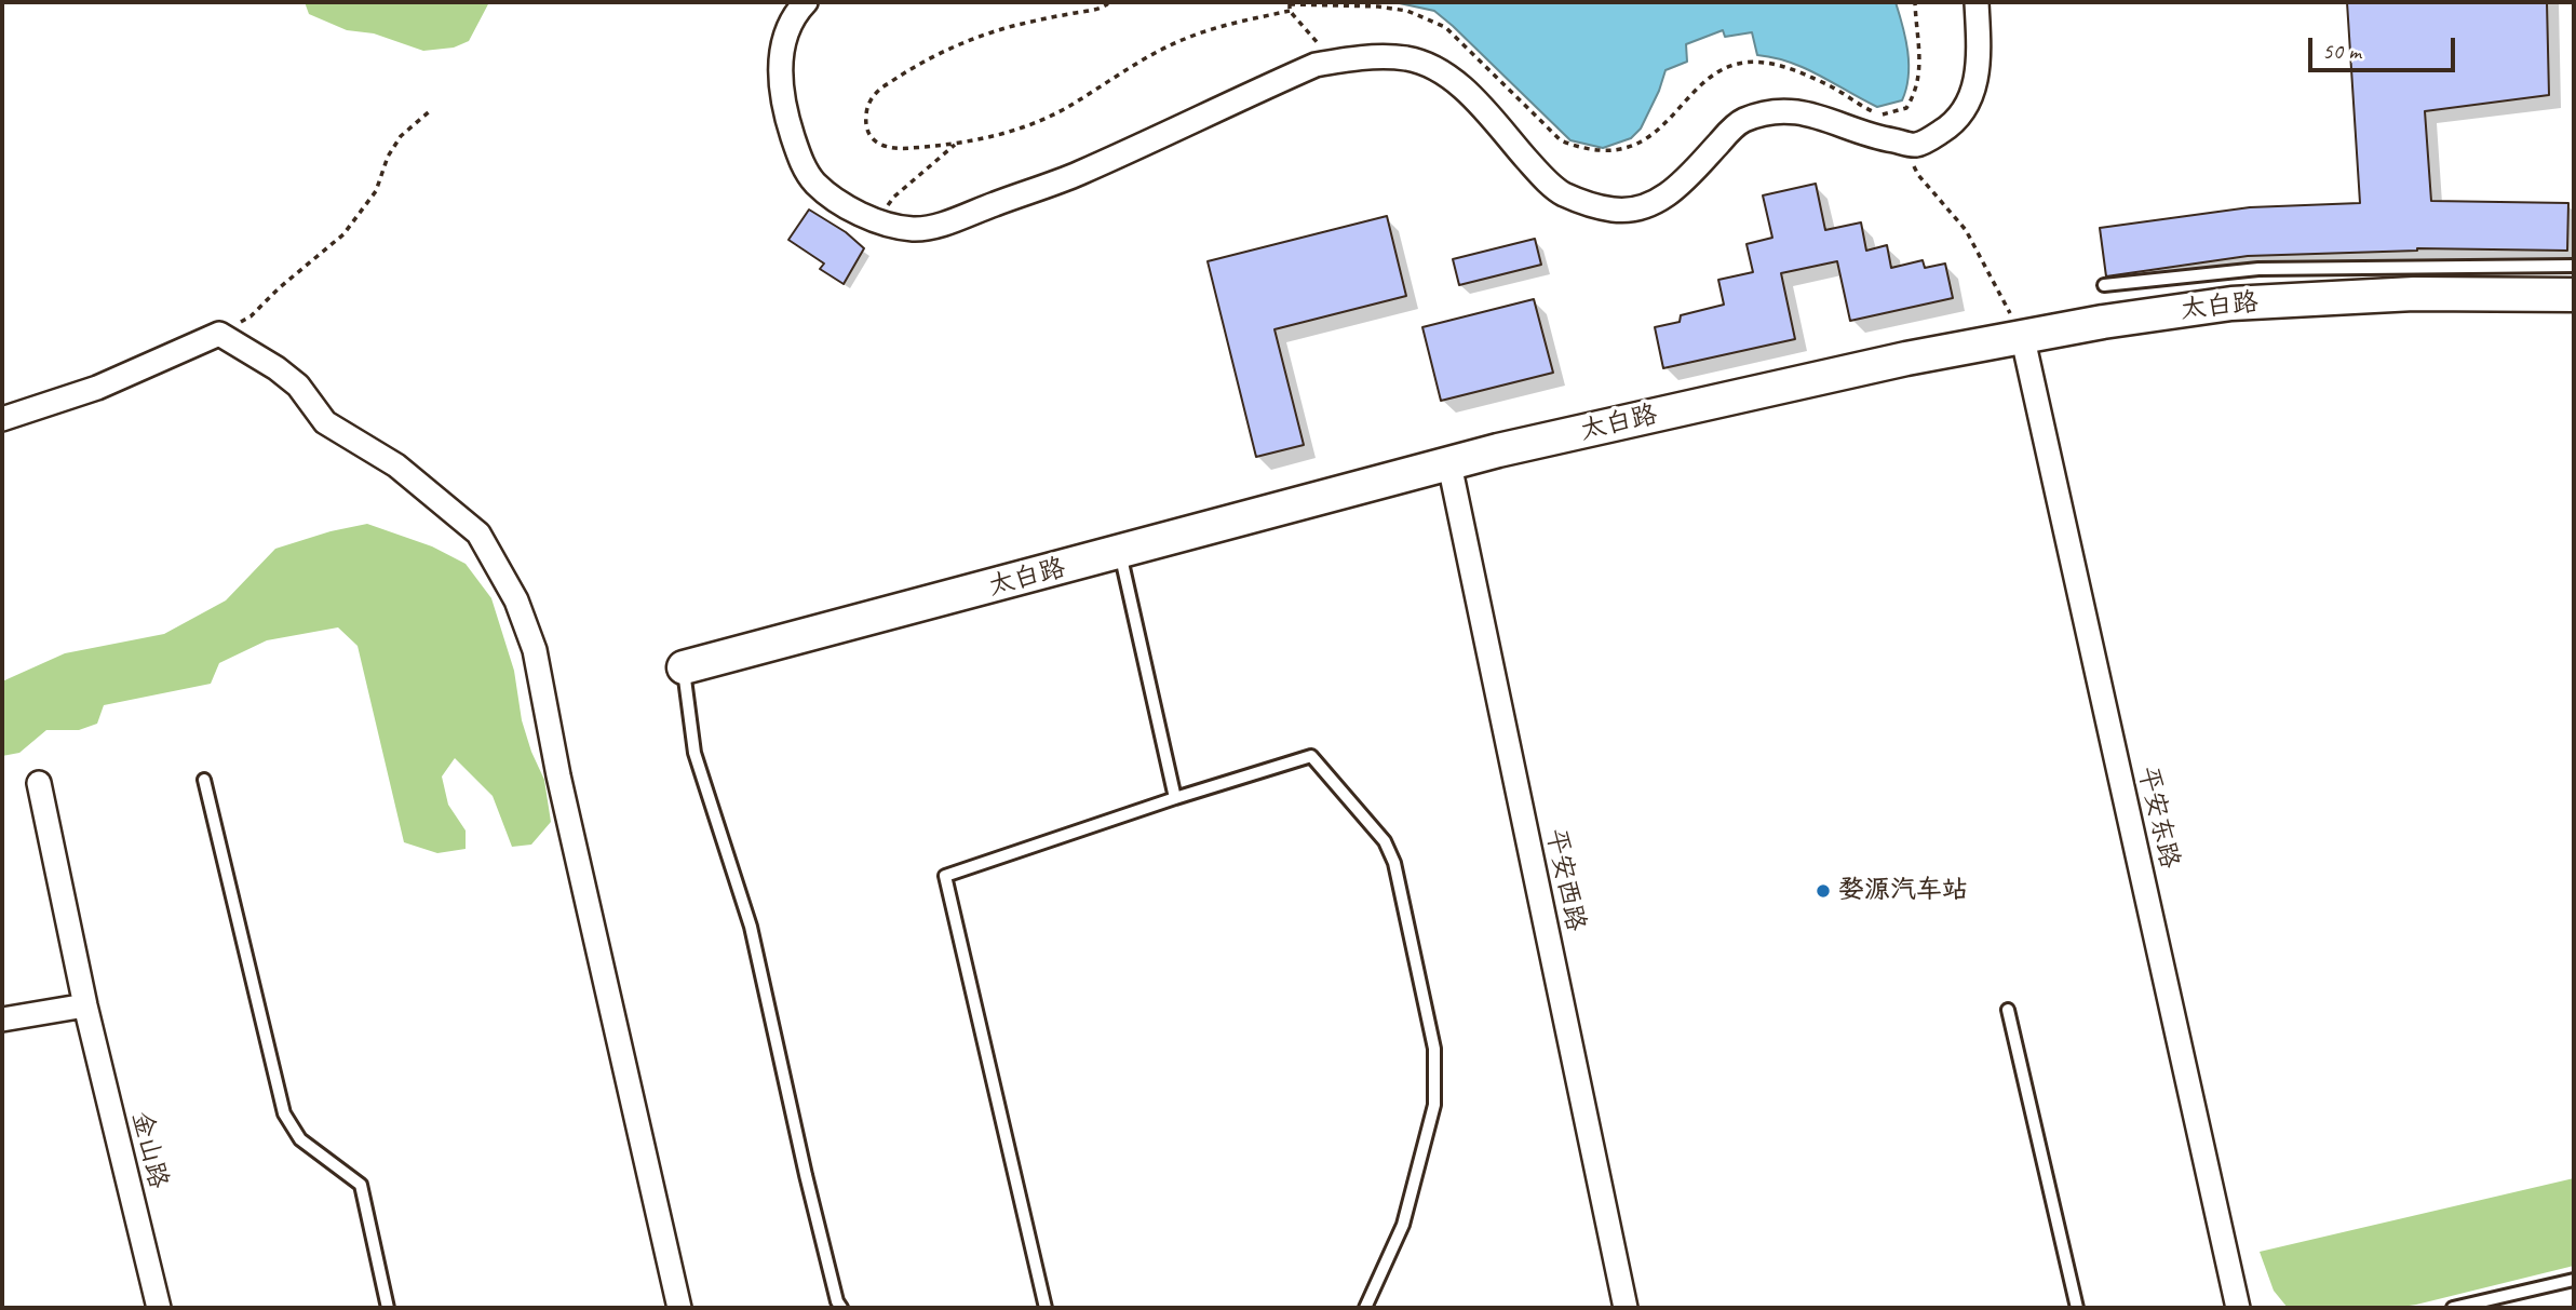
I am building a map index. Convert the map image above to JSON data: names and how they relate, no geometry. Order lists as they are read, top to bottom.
{
  "streets": {
    "street": [
      "太白路",
      "平安东路",
      "平安西路",
      "金山路"
    ]
  },
  "crossings": [
    ["太白路", "平安东路"],
    ["太白路", "平安西路"]
  ],
  "places": ["婺源汽车站"],
  "scale_bar": "50 m"
}
